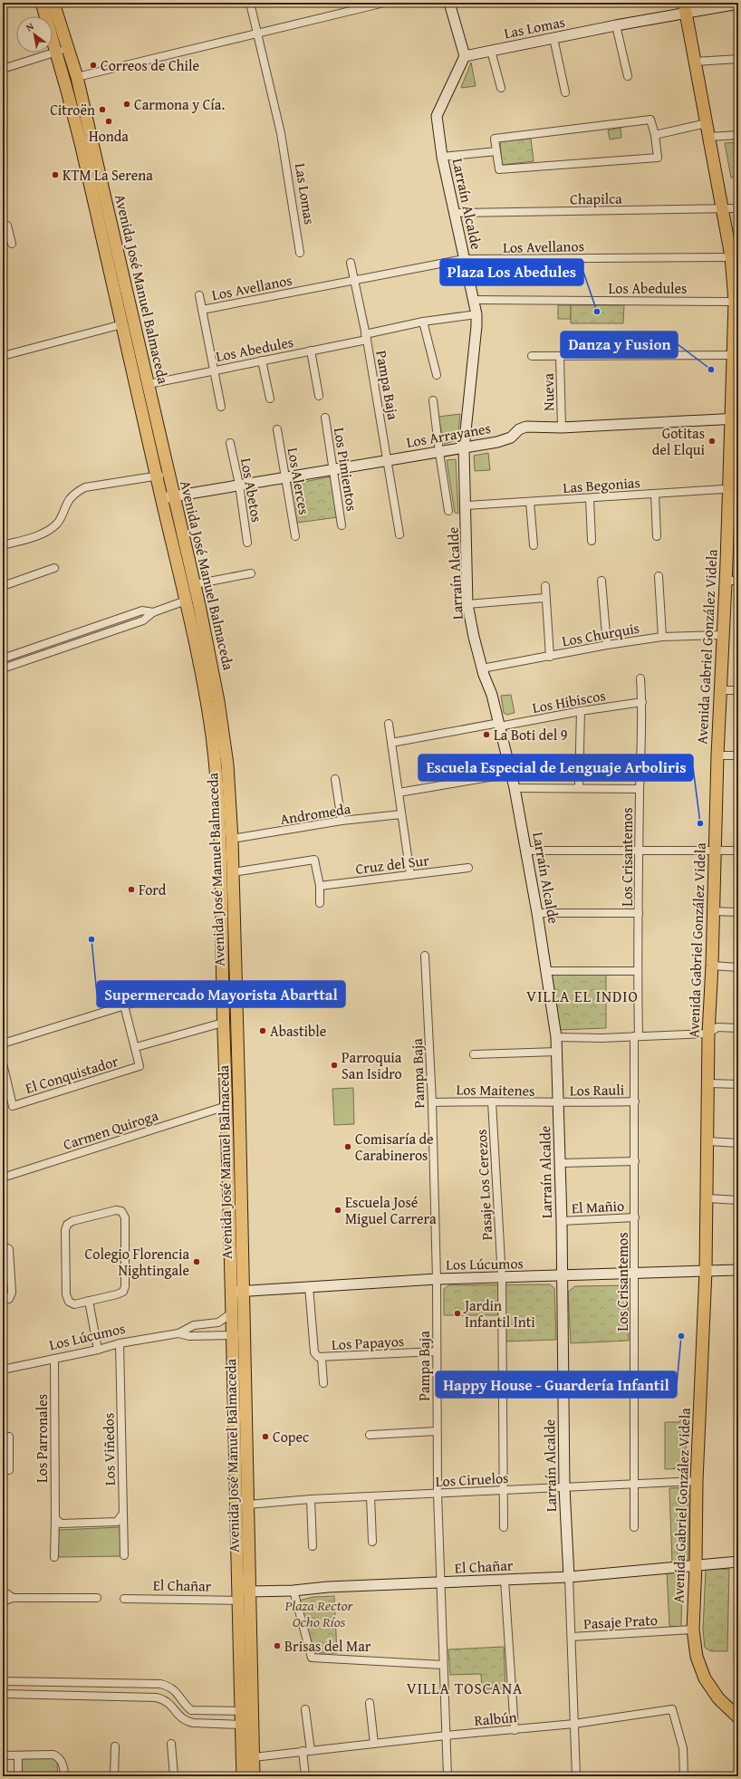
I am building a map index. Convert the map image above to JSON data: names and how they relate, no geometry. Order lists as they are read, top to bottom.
{
  "streets": {
    "main road": ["Avenida José Manuel Balmaceda", "Avenida Gabriel González Videla"],
    "street": [
      "Las Lomas",
      "Chapilca",
      "Larraín Alcalde",
      "Los Avellanos",
      "Los Abedules",
      "Pampa Baja",
      "Nueva",
      "Los Arrayanes",
      "Los Pimientos",
      "Los Alerces",
      "Las Begonias",
      "Los Abetos",
      "Los Churquis",
      "Los Hibiscos",
      "Andromeda",
      "Los Crisantemos",
      "Cruz del Sur",
      "El Conquistador",
      "Los Maitenes",
      "Los Rauli",
      "Carmen Quiroga",
      "Pasaje Los Cerezos",
      "El Mañio",
      "Los Lúcumos",
      "Los Papayos",
      "Los Parronales",
      "Los Viñedos",
      "Los Ciruelos",
      "El Chañar",
      "Pasaje Prato",
      "Ralbún"
    ]
  },
  "crossings": [
    ["Las Lomas", "Larraín Alcalde"],
    ["Las Lomas", "Avenida Gabriel González Videla"],
    ["Chapilca", "Larraín Alcalde"],
    ["Chapilca", "Avenida Gabriel González Videla"],
    ["Larraín Alcalde", "Los Avellanos"],
    ["Larraín Alcalde", "Los Abedules"],
    ["Larraín Alcalde", "Los Arrayanes"],
    ["Larraín Alcalde", "Las Begonias"],
    ["Larraín Alcalde", "Los Churquis"],
    ["Larraín Alcalde", "Los Hibiscos"],
    ["Larraín Alcalde", "Los Maitenes"],
    ["Larraín Alcalde", "Los Rauli"],
    ["Larraín Alcalde", "El Mañio"],
    ["Larraín Alcalde", "Los Lúcumos"],
    ["Larraín Alcalde", "Los Ciruelos"],
    ["Larraín Alcalde", "El Chañar"],
    ["Larraín Alcalde", "Pasaje Prato"],
    ["Larraín Alcalde", "Ralbún"],
    ["Los Avellanos", "Pampa Baja"],
    ["Los Avellanos", "Avenida Gabriel González Videla"],
    ["Los Abedules", "Avenida José Manuel Balmaceda"],
    ["Los Abedules", "Pampa Baja"],
    ["Los Abedules", "Avenida Gabriel González Videla"],
    ["Avenida José Manuel Balmaceda", "Los Arrayanes"],
    ["Avenida José Manuel Balmaceda", "Andromeda"],
    ["Avenida José Manuel Balmaceda", "El Conquistador"],
    ["Avenida José Manuel Balmaceda", "Carmen Quiroga"],
    ["Avenida José Manuel Balmaceda", "Los Lúcumos"],
    ["Avenida José Manuel Balmaceda", "Los Ciruelos"],
    ["Avenida José Manuel Balmaceda", "El Chañar"],
    ["Avenida José Manuel Balmaceda", "Ralbún"],
    ["Pampa Baja", "Los Arrayanes"],
    ["Pampa Baja", "Los Maitenes"],
    ["Pampa Baja", "Los Lúcumos"],
    ["Pampa Baja", "Los Papayos"],
    ["Pampa Baja", "Los Ciruelos"],
    ["Pampa Baja", "El Chañar"],
    ["Pampa Baja", "Ralbún"],
    ["Nueva", "Los Arrayanes"],
    ["Los Arrayanes", "Los Pimientos"],
    ["Los Arrayanes", "Los Alerces"],
    ["Los Arrayanes", "Los Abetos"],
    ["Los Arrayanes", "Avenida Gabriel González Videla"],
    ["Las Begonias", "Avenida Gabriel González Videla"],
    ["Los Churquis", "Avenida Gabriel González Videla"],
    ["Avenida Gabriel González Videla", "Los Lúcumos"],
    ["Avenida Gabriel González Videla", "Los Ciruelos"],
    ["Avenida Gabriel González Videla", "El Chañar"],
    ["Avenida Gabriel González Videla", "Pasaje Prato"],
    ["Los Hibiscos", "Los Crisantemos"],
    ["Los Crisantemos", "Los Rauli"],
    ["Los Crisantemos", "El Mañio"],
    ["Los Crisantemos", "Los Lúcumos"],
    ["Los Crisantemos", "Los Ciruelos"],
    ["Los Maitenes", "Los Rauli"],
    ["Los Maitenes", "Pasaje Los Cerezos"],
    ["Pasaje Los Cerezos", "Los Lúcumos"],
    ["Pasaje Los Cerezos", "Los Ciruelos"],
    ["Los Lúcumos", "Los Papayos"],
    ["Los Lúcumos", "Los Parronales"],
    ["Los Lúcumos", "Los Viñedos"]
  ],
  "districts": ["VILLA EL INDIO", "VILLA TOSCANA"],
  "parks": ["Plaza Rector Ocho Ríos"],
  "places": [
    "Correos de Chile",
    "Carmona y Cía.",
    "Citroën",
    "Honda",
    "KTM La Serena",
    "Plaza Los Abedules",
    "Danza y Fusion",
    "Gotitas del Elqui",
    "La Boti del 9",
    "Escuela Especial de Lenguaje Arboliris",
    "Ford",
    "Supermercado Mayorista Abarttal",
    "Abastible",
    "Parroquia San Isidro",
    "Comisaría de Carabineros",
    "Escuela José Miguel Carrera",
    "Colegio Florencia Nightingale",
    "Jardin Infantil Inti",
    "Happy House - Guardería Infantil",
    "Copec",
    "Brisas del Mar"
  ],
  "north": "top left"
}
